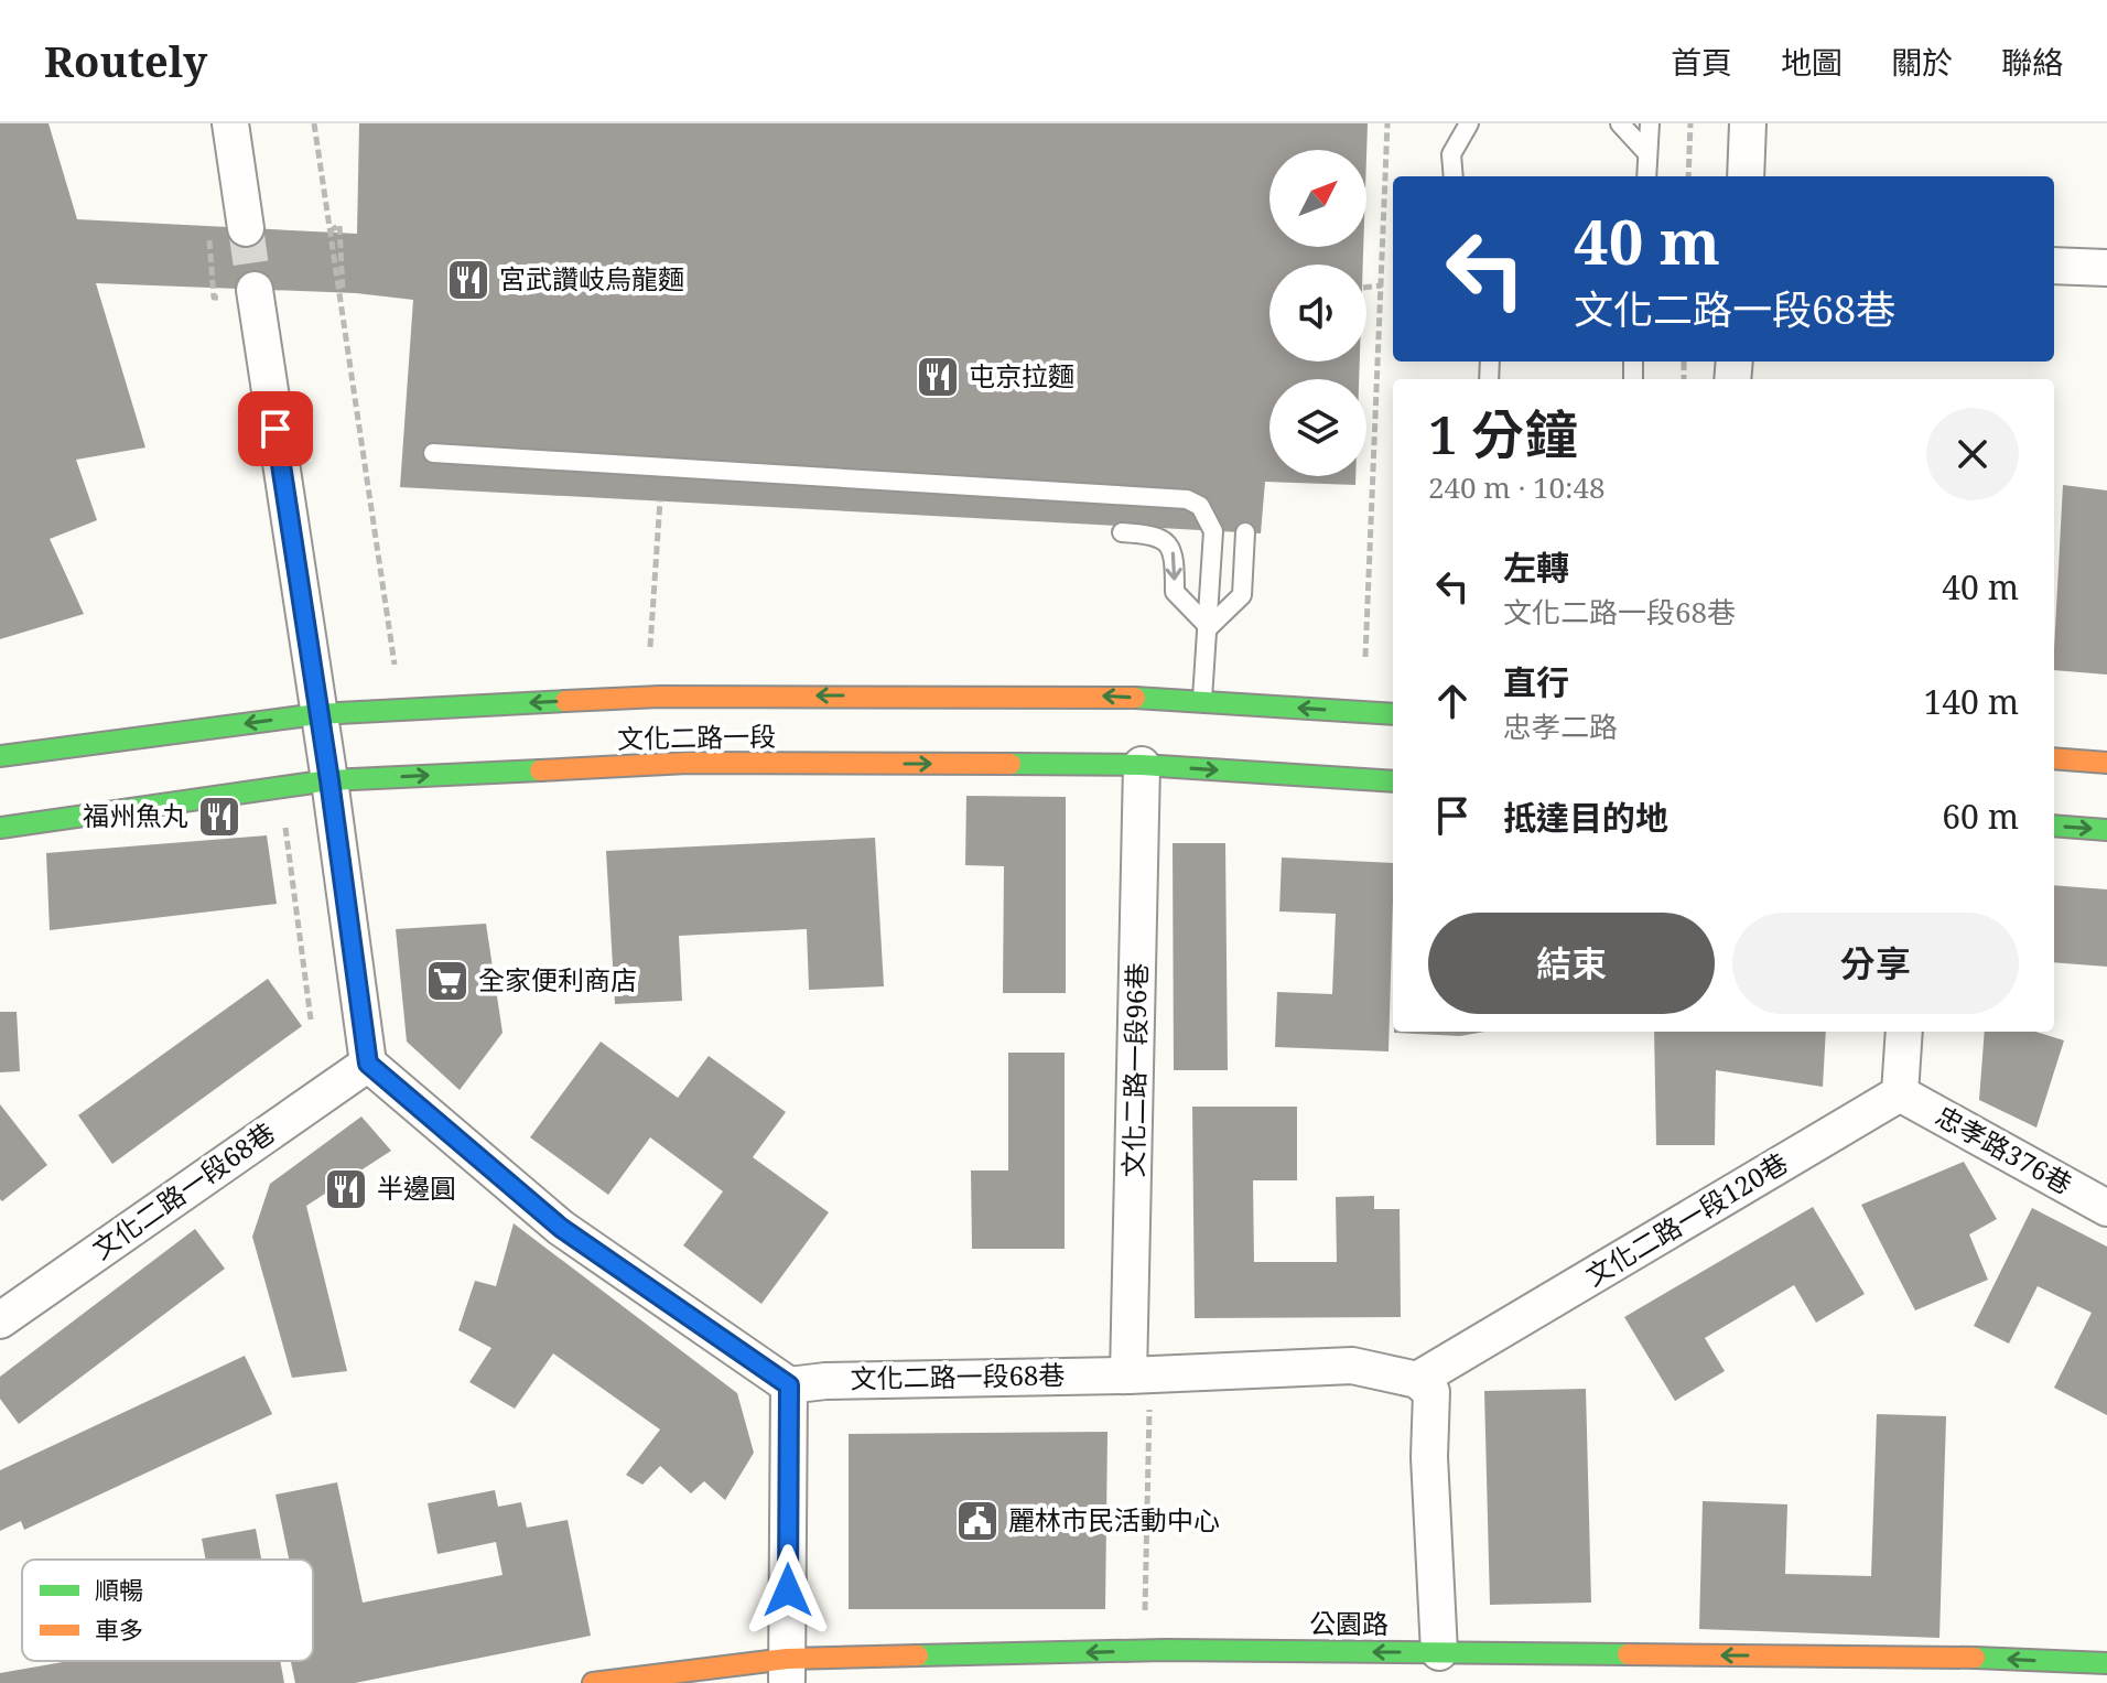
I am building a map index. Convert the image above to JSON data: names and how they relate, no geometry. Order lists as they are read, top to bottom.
{
  "streets": {
    "street": [
      "文化二路一段",
      "文化二路一段96巷",
      "忠孝路376巷",
      "文化二路一段68巷",
      "文化二路一段120巷",
      "公園路"
    ]
  },
  "crossings": [
    ["文化二路一段", "文化二路一段96巷"],
    ["文化二路一段96巷", "文化二路一段68巷"],
    ["忠孝路376巷", "文化二路一段120巷"],
    ["文化二路一段68巷", "文化二路一段120巷"]
  ],
  "one_way": ["公園路"],
  "places": {
    "restaurant": [
      "宮武讚岐烏龍麵",
      "屯京拉麵",
      "福州魚丸",
      "半邊圓"
    ],
    "supermarket": ["全家便利商店"],
    "public building": ["麗林市民活動中心"]
  },
  "legend": ["順暢", "車多"],
  "north": "top right",
  "page": {
    "header": "Routely",
    "nav": [
      "首頁",
      "地圖",
      "關於",
      "聯絡"
    ],
    "turn": ["40 m", "文化二路一段68巷"],
    "heading": ["1 分鐘", "240 m · 10:48"],
    "list": [
      {
        "name": "左轉",
        "note": "文化二路一段68巷",
        "value": "40 m"
      },
      {
        "name": "直行",
        "note": "忠孝二路",
        "value": "140 m"
      },
      {
        "name": "抵達目的地",
        "value": "60 m"
      }
    ],
    "buttons": ["結束", "分享"]
  }
}
